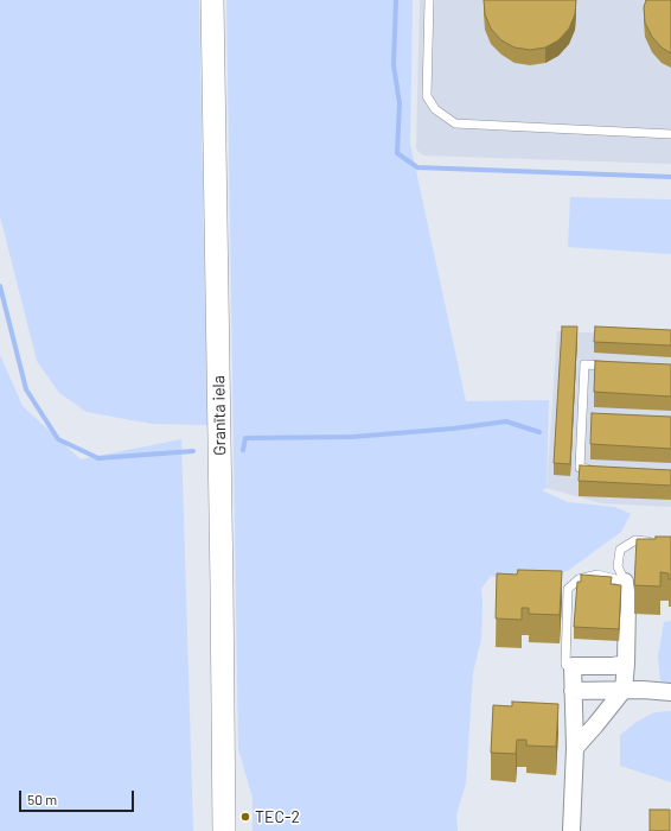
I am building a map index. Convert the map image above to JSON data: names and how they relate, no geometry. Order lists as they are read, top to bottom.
{
  "streets": {
    "main road": ["Granīta iela"]
  },
  "places": ["TEC-2"],
  "scale_bar": "50 m"
}
